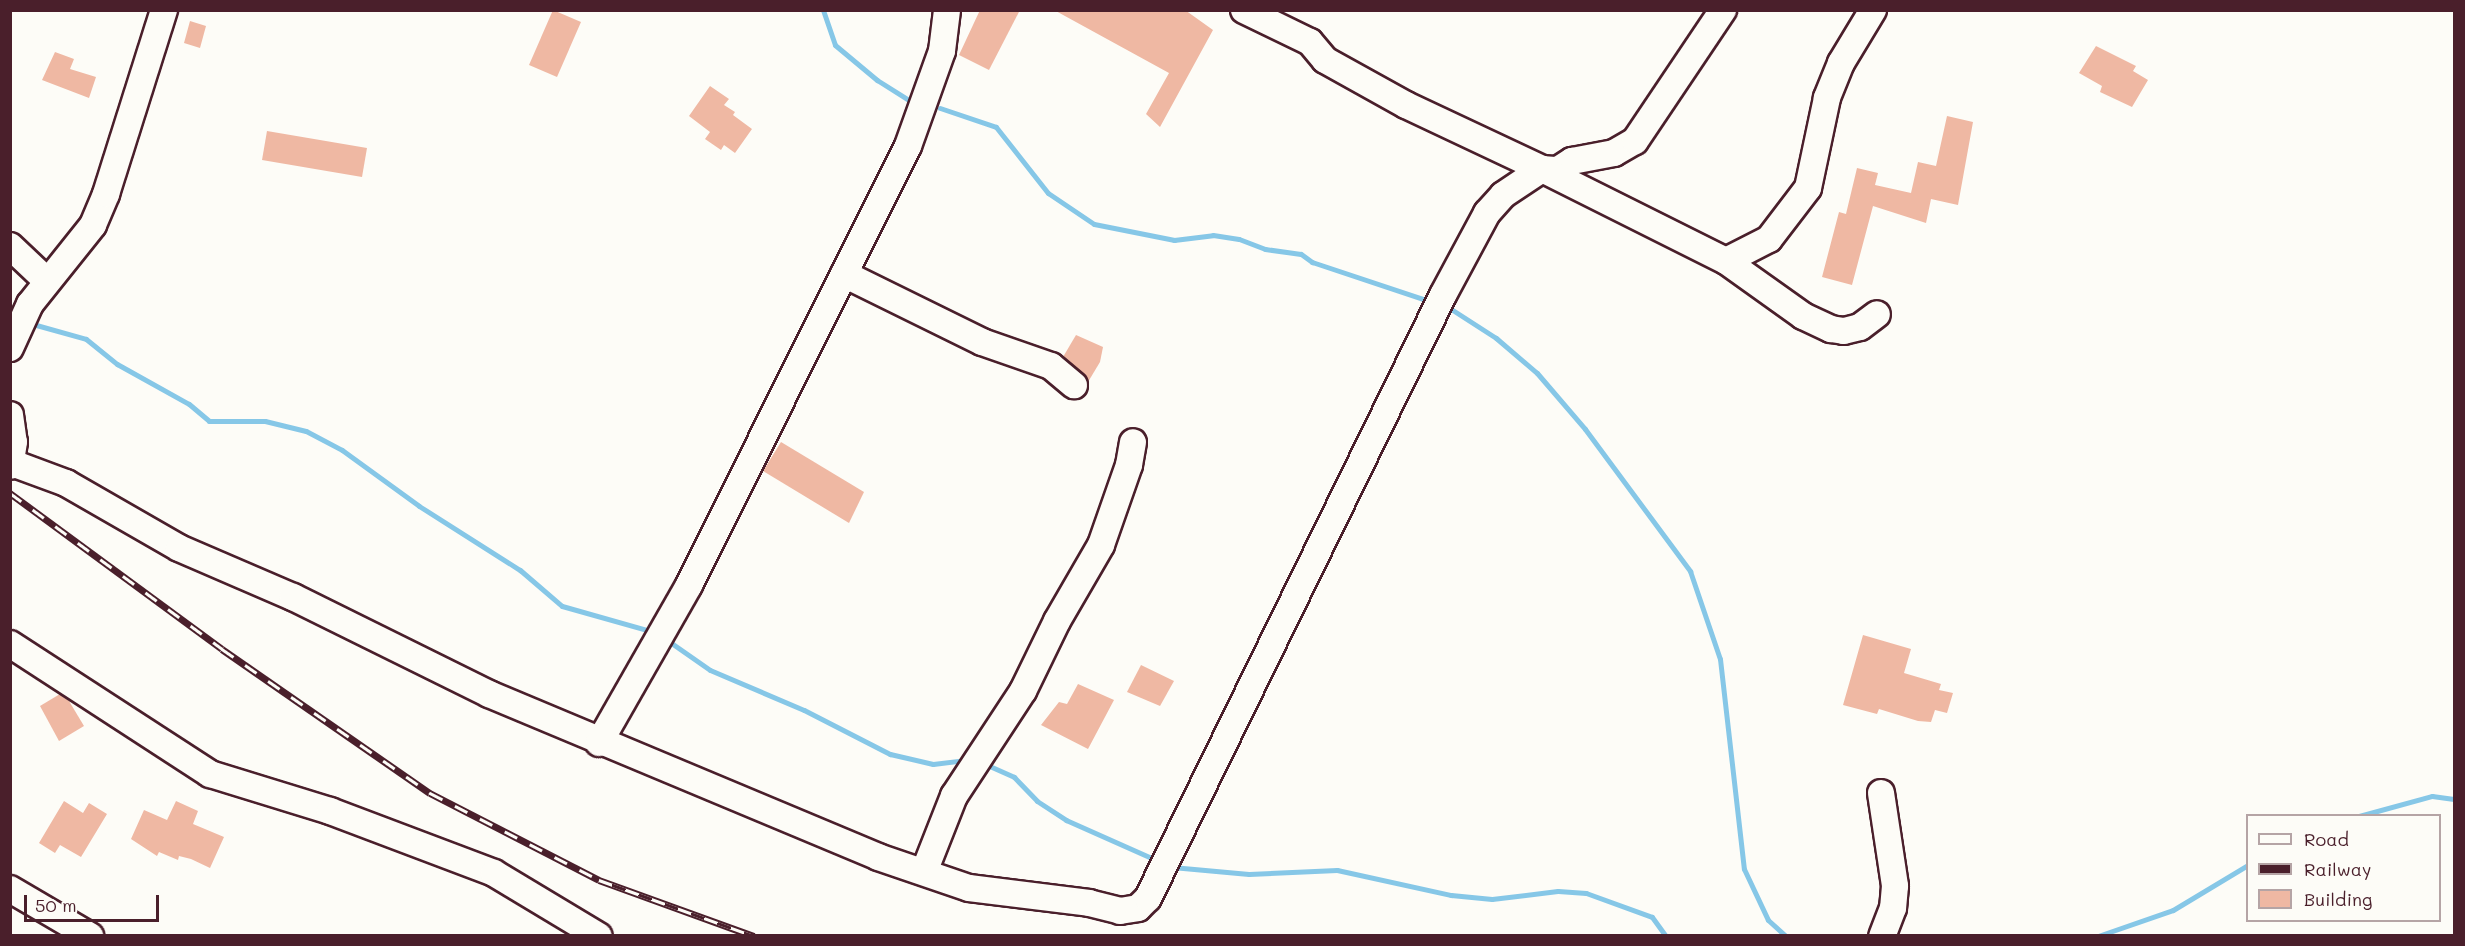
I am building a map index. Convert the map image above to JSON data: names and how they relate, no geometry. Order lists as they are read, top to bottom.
{
  "legend": ["Road", "Railway", "Building"],
  "scale_bar": "50 m"
}
